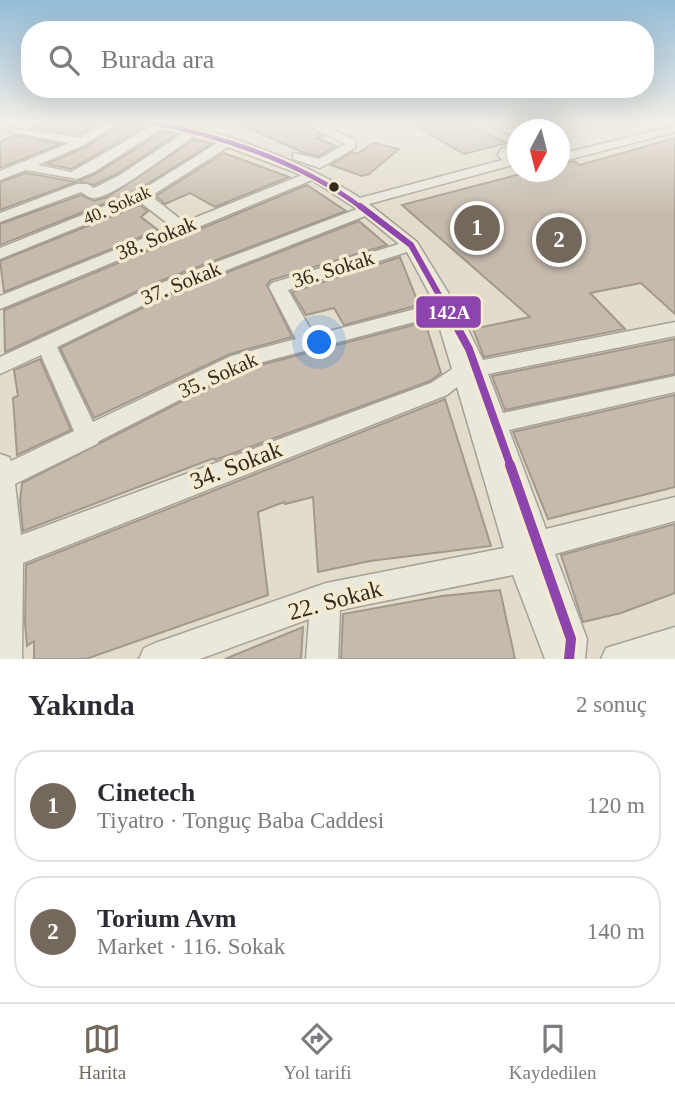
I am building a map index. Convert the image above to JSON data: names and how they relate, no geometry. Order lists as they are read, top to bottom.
{
  "streets": {
    "street": [
      "40. Sokak",
      "38. Sokak",
      "36. Sokak",
      "37. Sokak",
      "35. Sokak",
      "34. Sokak",
      "22. Sokak"
    ]
  },
  "crossings": [
    ["36. Sokak", "35. Sokak"]
  ],
  "lines": ["transit line 142A"],
  "north": "bottom",
  "page": {
    "search": "Burada ara",
    "pins": ["1", "2"],
    "heading": ["Yakında", "2 sonuç"],
    "list": [
      {
        "mark": "1",
        "name": "Cinetech",
        "note": "Tiyatro · Tonguç Baba Caddesi",
        "value": "120 m"
      },
      {
        "mark": "2",
        "name": "Torium Avm",
        "note": "Market · 116. Sokak",
        "value": "140 m"
      }
    ],
    "nav": ["Harita", "Yol tarifi", "Kaydedilen"]
  }
}
